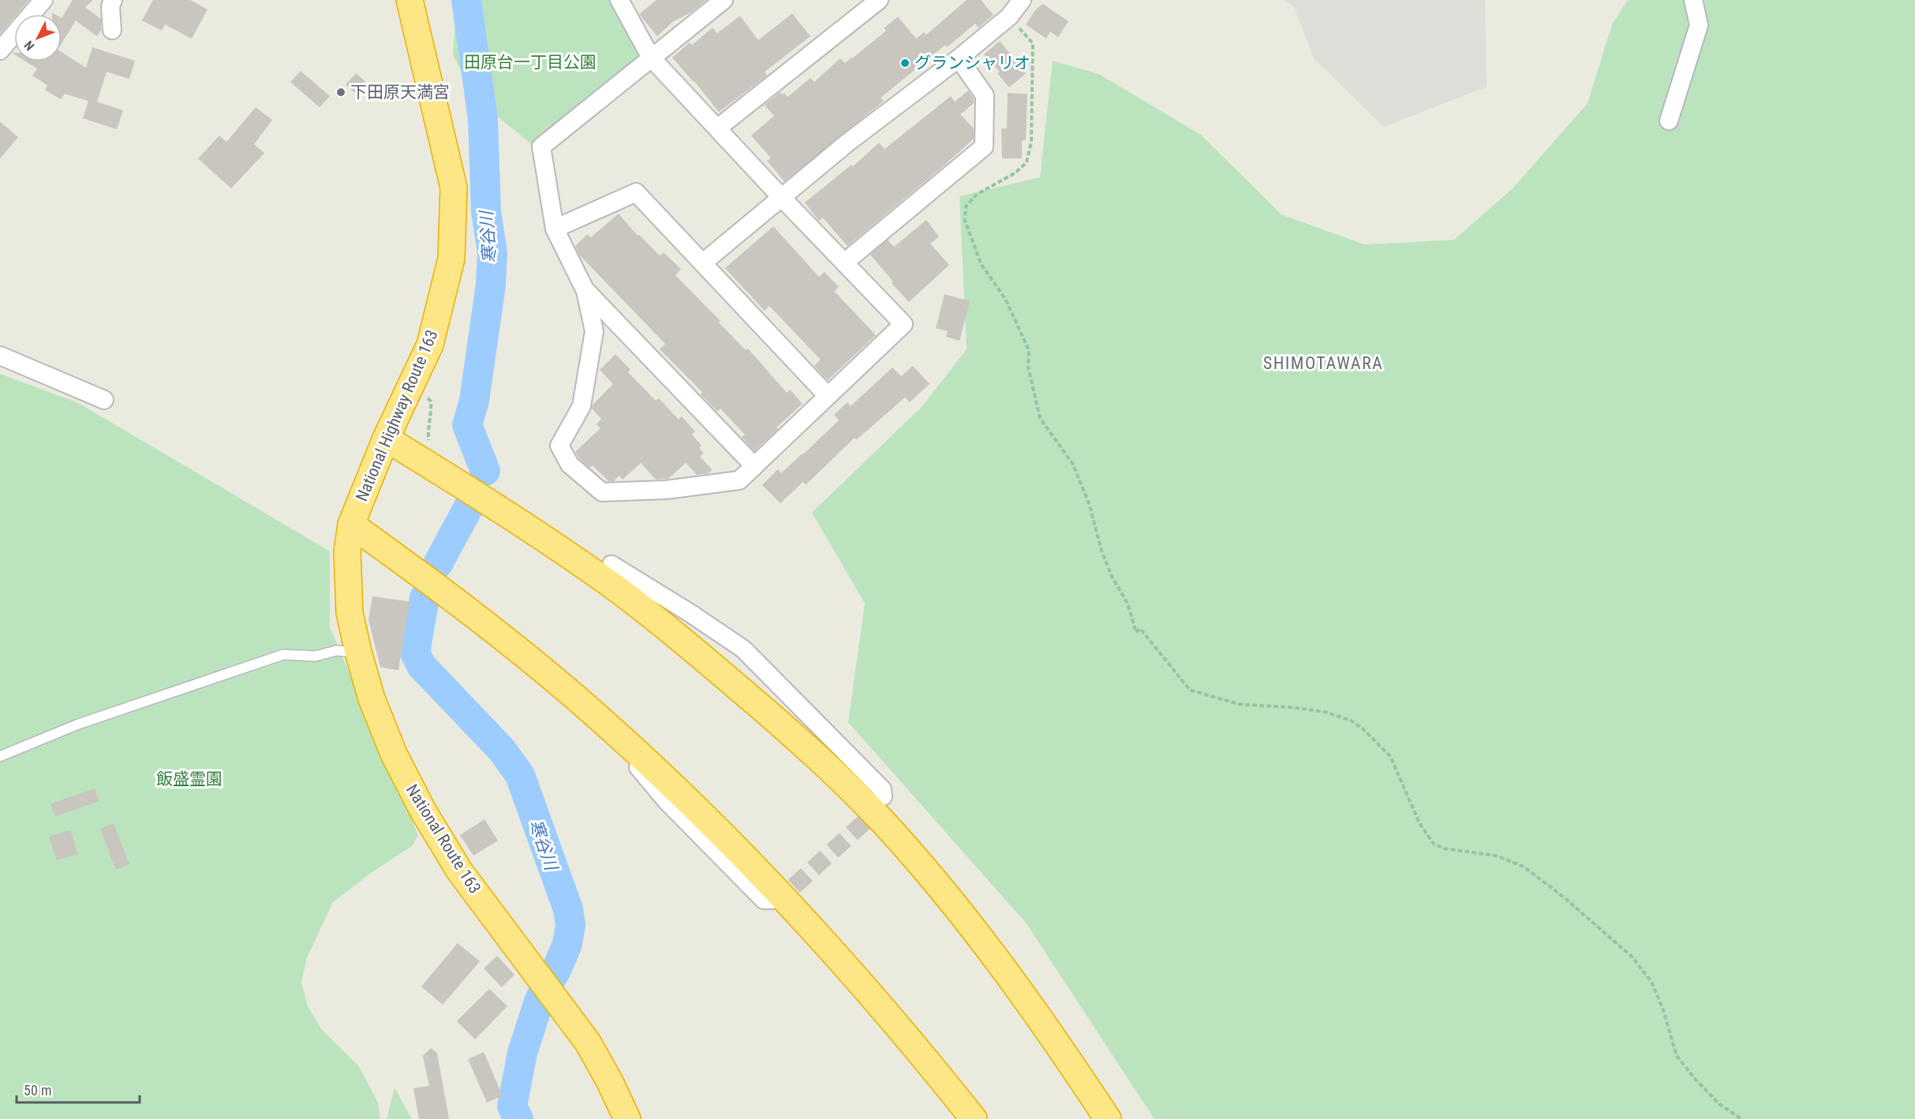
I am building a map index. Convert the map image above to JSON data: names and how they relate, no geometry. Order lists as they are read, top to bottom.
{
  "streets": {
    "highway": ["National Highway Route 163", "National Route 163"]
  },
  "crossings": [
    ["National Highway Route 163", "National Route 163"]
  ],
  "districts": ["SHIMOTAWARA"],
  "water": ["寒谷川"],
  "parks": ["田原台一丁目公園", "飯盛霊園"],
  "places": ["グランシャリオ", "下田原天満宮"],
  "scale_bar": "50 m",
  "north": "bottom left"
}
